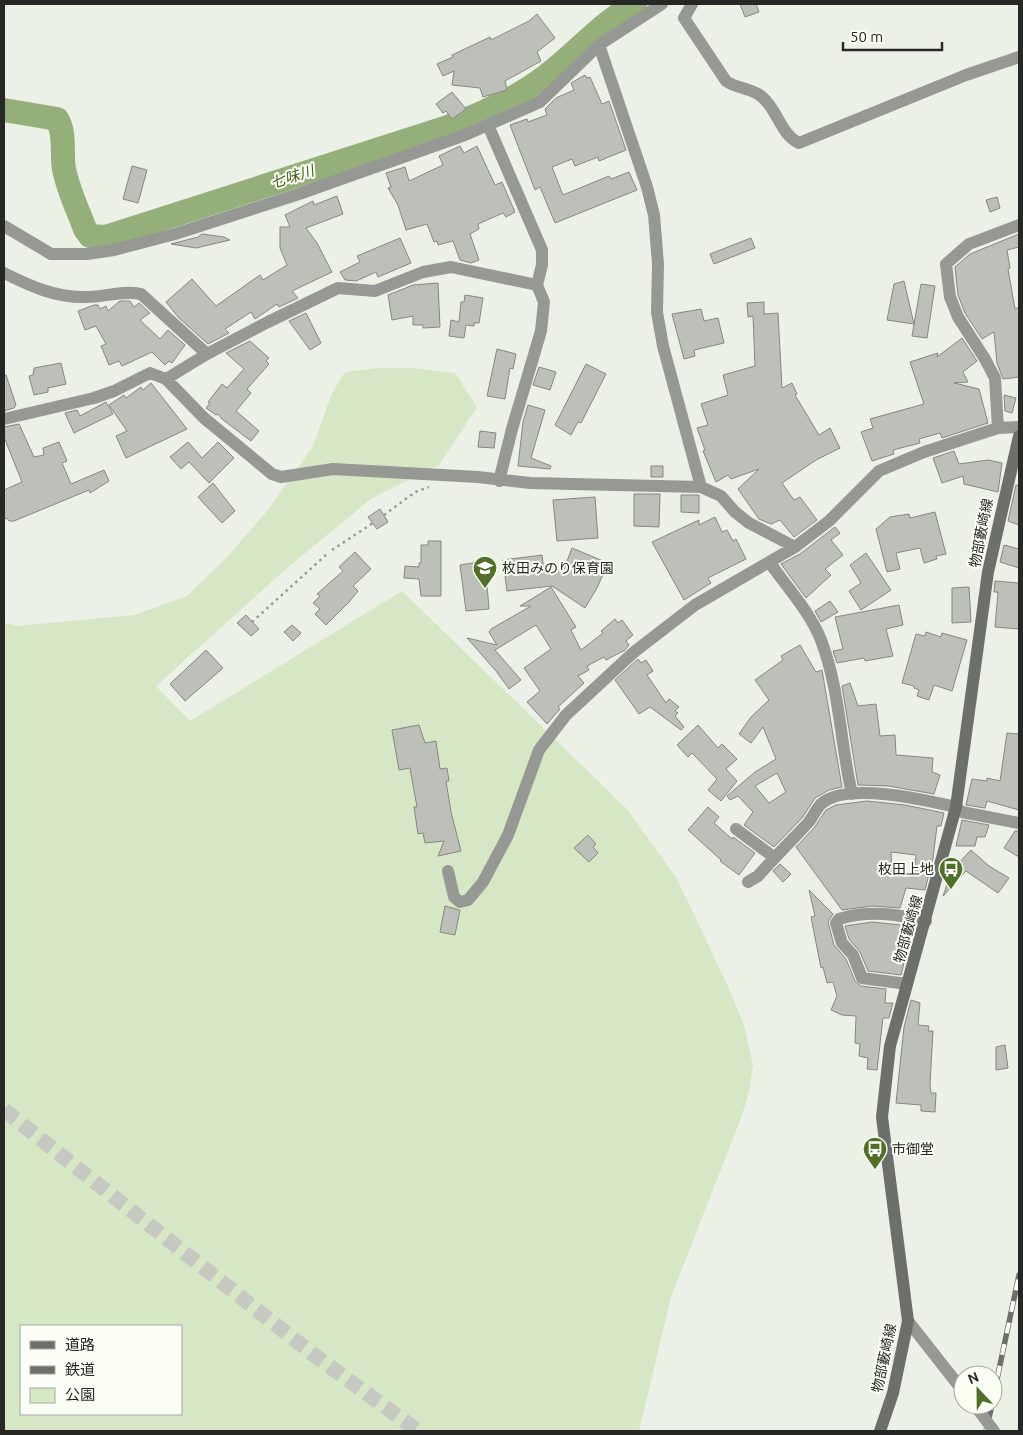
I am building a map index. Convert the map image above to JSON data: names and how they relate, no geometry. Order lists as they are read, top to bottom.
{
  "streets": {
    "main road": ["物部藪崎線"]
  },
  "water": ["七味川"],
  "places": {
    "school or university": ["枚田みのり保育園"],
    "bus stop": ["枚田上地", "市御堂"]
  },
  "legend": ["道路", "鉄道", "公園"],
  "scale_bar": "50 m",
  "north": "top"
}
